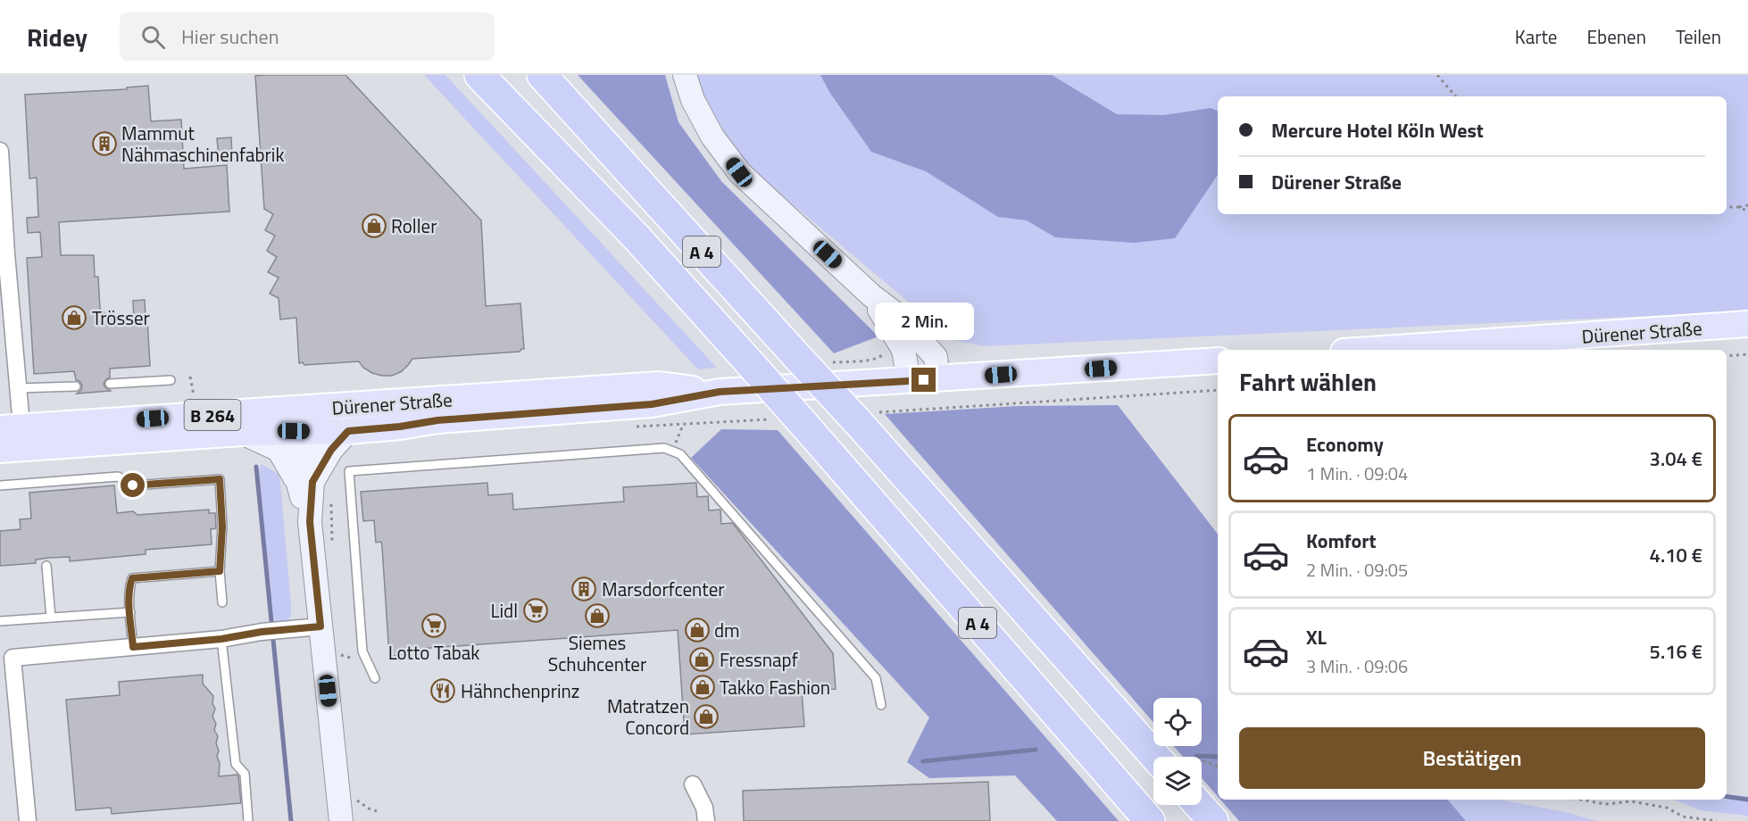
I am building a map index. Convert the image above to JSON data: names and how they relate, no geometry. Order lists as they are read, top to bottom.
{
  "streets": {
    "highway": ["A 4"],
    "main road": ["Dürener Straße", "B 264"]
  },
  "crossings": [
    ["Dürener Straße", "B 264"]
  ],
  "places": {
    "building": ["Mammut Nähmaschinenfabrik", "Marsdorfcenter"],
    "shop": [
      "Roller",
      "Trösser",
      "Siemes Schuhcenter",
      "dm",
      "Fressnapf",
      "Takko Fashion",
      "Matratzen Concord"
    ],
    "supermarket": ["Lidl", "Lotto Tabak"],
    "restaurant": ["Hähnchenprinz"]
  },
  "page": {
    "header": "Ridey",
    "search": "Hier suchen",
    "nav": ["Karte", "Ebenen", "Teilen"],
    "banner": ["Mercure Hotel Köln West", "Dürener Straße"],
    "bubble": "2 Min.",
    "heading": "Fahrt wählen",
    "list": [
      {
        "name": "Economy",
        "note": "1 Min. · 09:04",
        "value": "3.04 €"
      },
      {
        "name": "Komfort",
        "note": "2 Min. · 09:05",
        "value": "4.10 €"
      },
      {
        "name": "XL",
        "note": "3 Min. · 09:06",
        "value": "5.16 €"
      }
    ],
    "buttons": "Bestätigen"
  }
}
